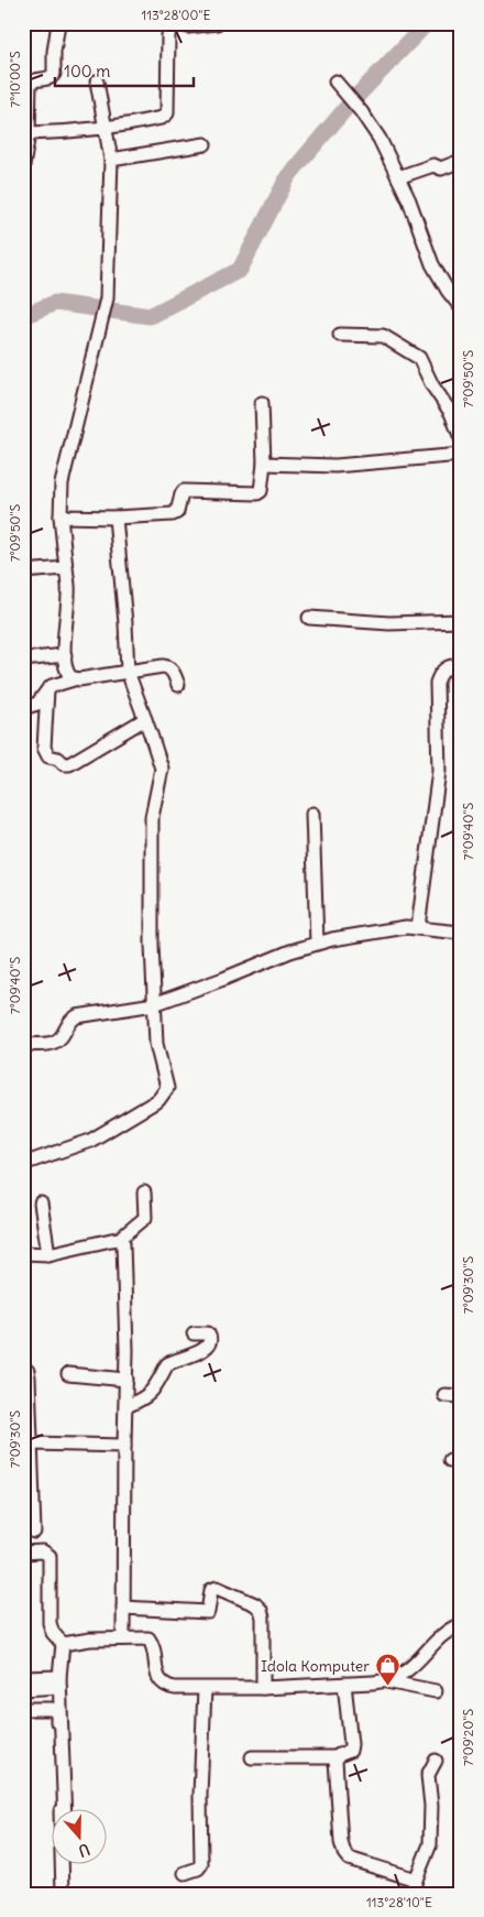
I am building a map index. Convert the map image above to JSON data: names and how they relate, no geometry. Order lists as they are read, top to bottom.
{
  "places": {
    "shop": ["Idola Komputer"]
  },
  "scale_bar": "100 m",
  "north": "bottom",
  "coordinates": [
    "113°28'00\"E",
    "7°10'00\"S",
    "7°09'50\"S",
    "7°09'40\"S",
    "7°09'30\"S",
    "7°09'20\"S",
    "113°28'10\"E"
  ]
}
